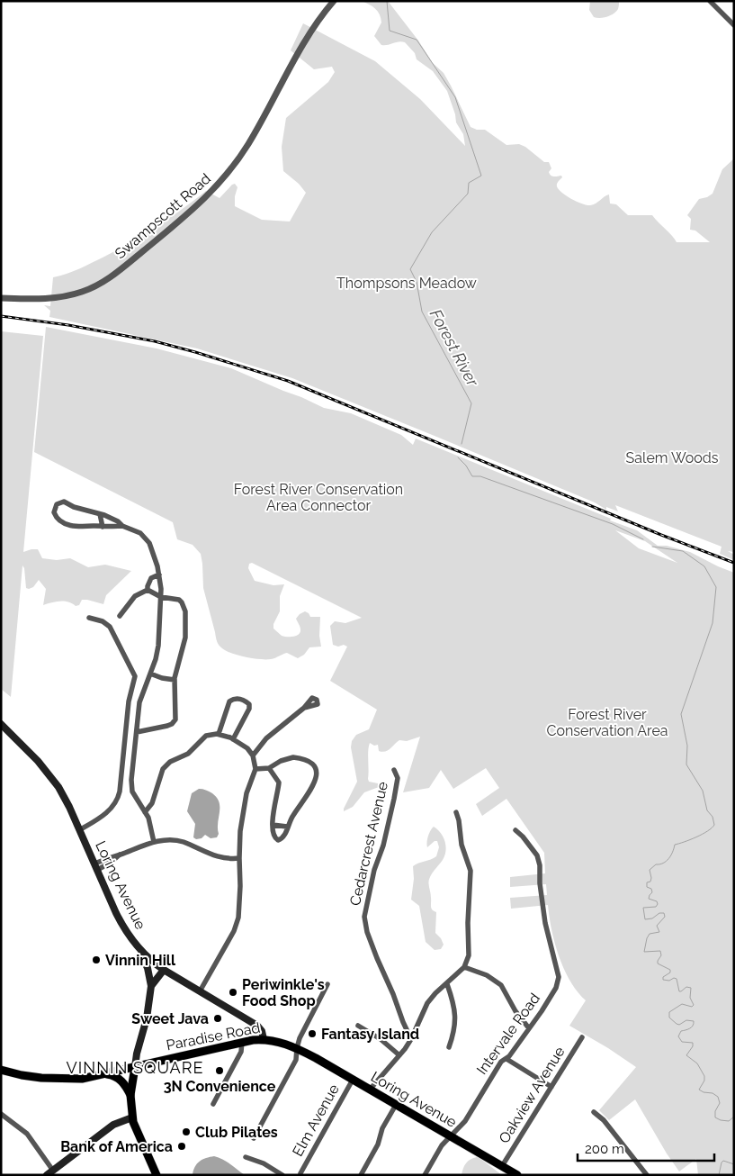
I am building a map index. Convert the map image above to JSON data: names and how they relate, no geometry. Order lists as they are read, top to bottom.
{
  "streets": {
    "main road": ["Loring Avenue", "Paradise Road"],
    "street": [
      "Swampscott Road",
      "Cedarcrest Avenue",
      "Intervale Road",
      "Oakview Avenue",
      "Elm Avenue"
    ]
  },
  "crossings": [
    ["Loring Avenue", "Intervale Road"],
    ["Loring Avenue", "Paradise Road"],
    ["Loring Avenue", "Oakview Avenue"],
    ["Loring Avenue", "Elm Avenue"]
  ],
  "districts": ["VINNIN SQUARE"],
  "water": ["Forest River"],
  "parks": [
    "Thompsons Meadow",
    "Salem Woods",
    "Forest River Conservation Area Connector",
    "Forest River Conservation Area"
  ],
  "places": [
    "Vinnin Hill",
    "Periwinkle's Food Shop",
    "Sweet Java",
    "Fantasy Island",
    "3N Convenience",
    "Club Pilates",
    "Bank of America"
  ],
  "scale_bar": "200 m"
}
